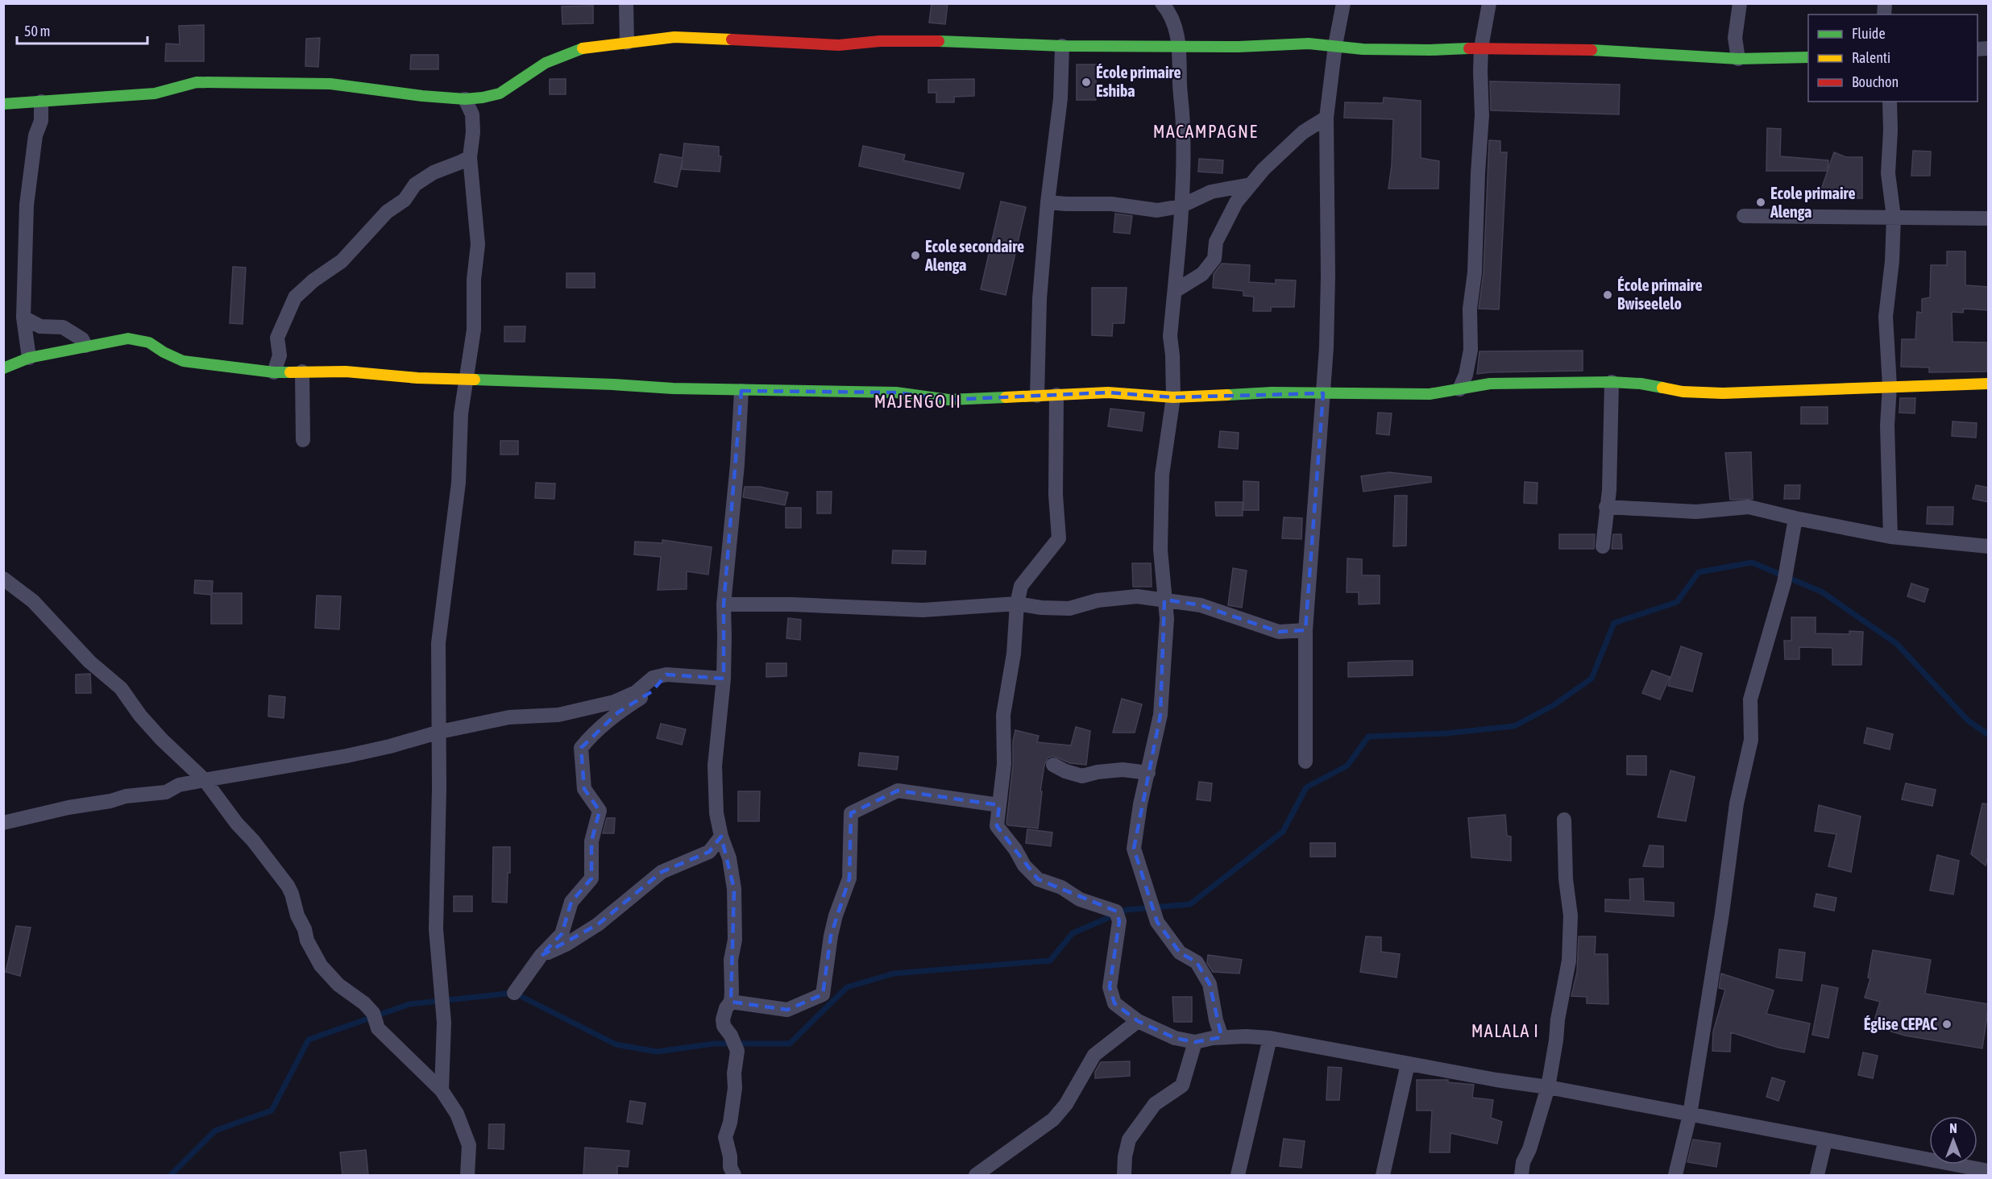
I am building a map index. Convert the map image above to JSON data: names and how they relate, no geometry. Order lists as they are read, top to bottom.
{
  "districts": ["MACAMPAGNE", "MAJENGO II", "MALALA I"],
  "places": [
    "École primaire Eshiba",
    "Ecole primaire Alenga",
    "Ecole secondaire Alenga",
    "École primaire Bwiseelelo",
    "Église CEPAC"
  ],
  "legend": ["Fluide", "Ralenti", "Bouchon"],
  "scale_bar": "50 m",
  "north": "top"
}
